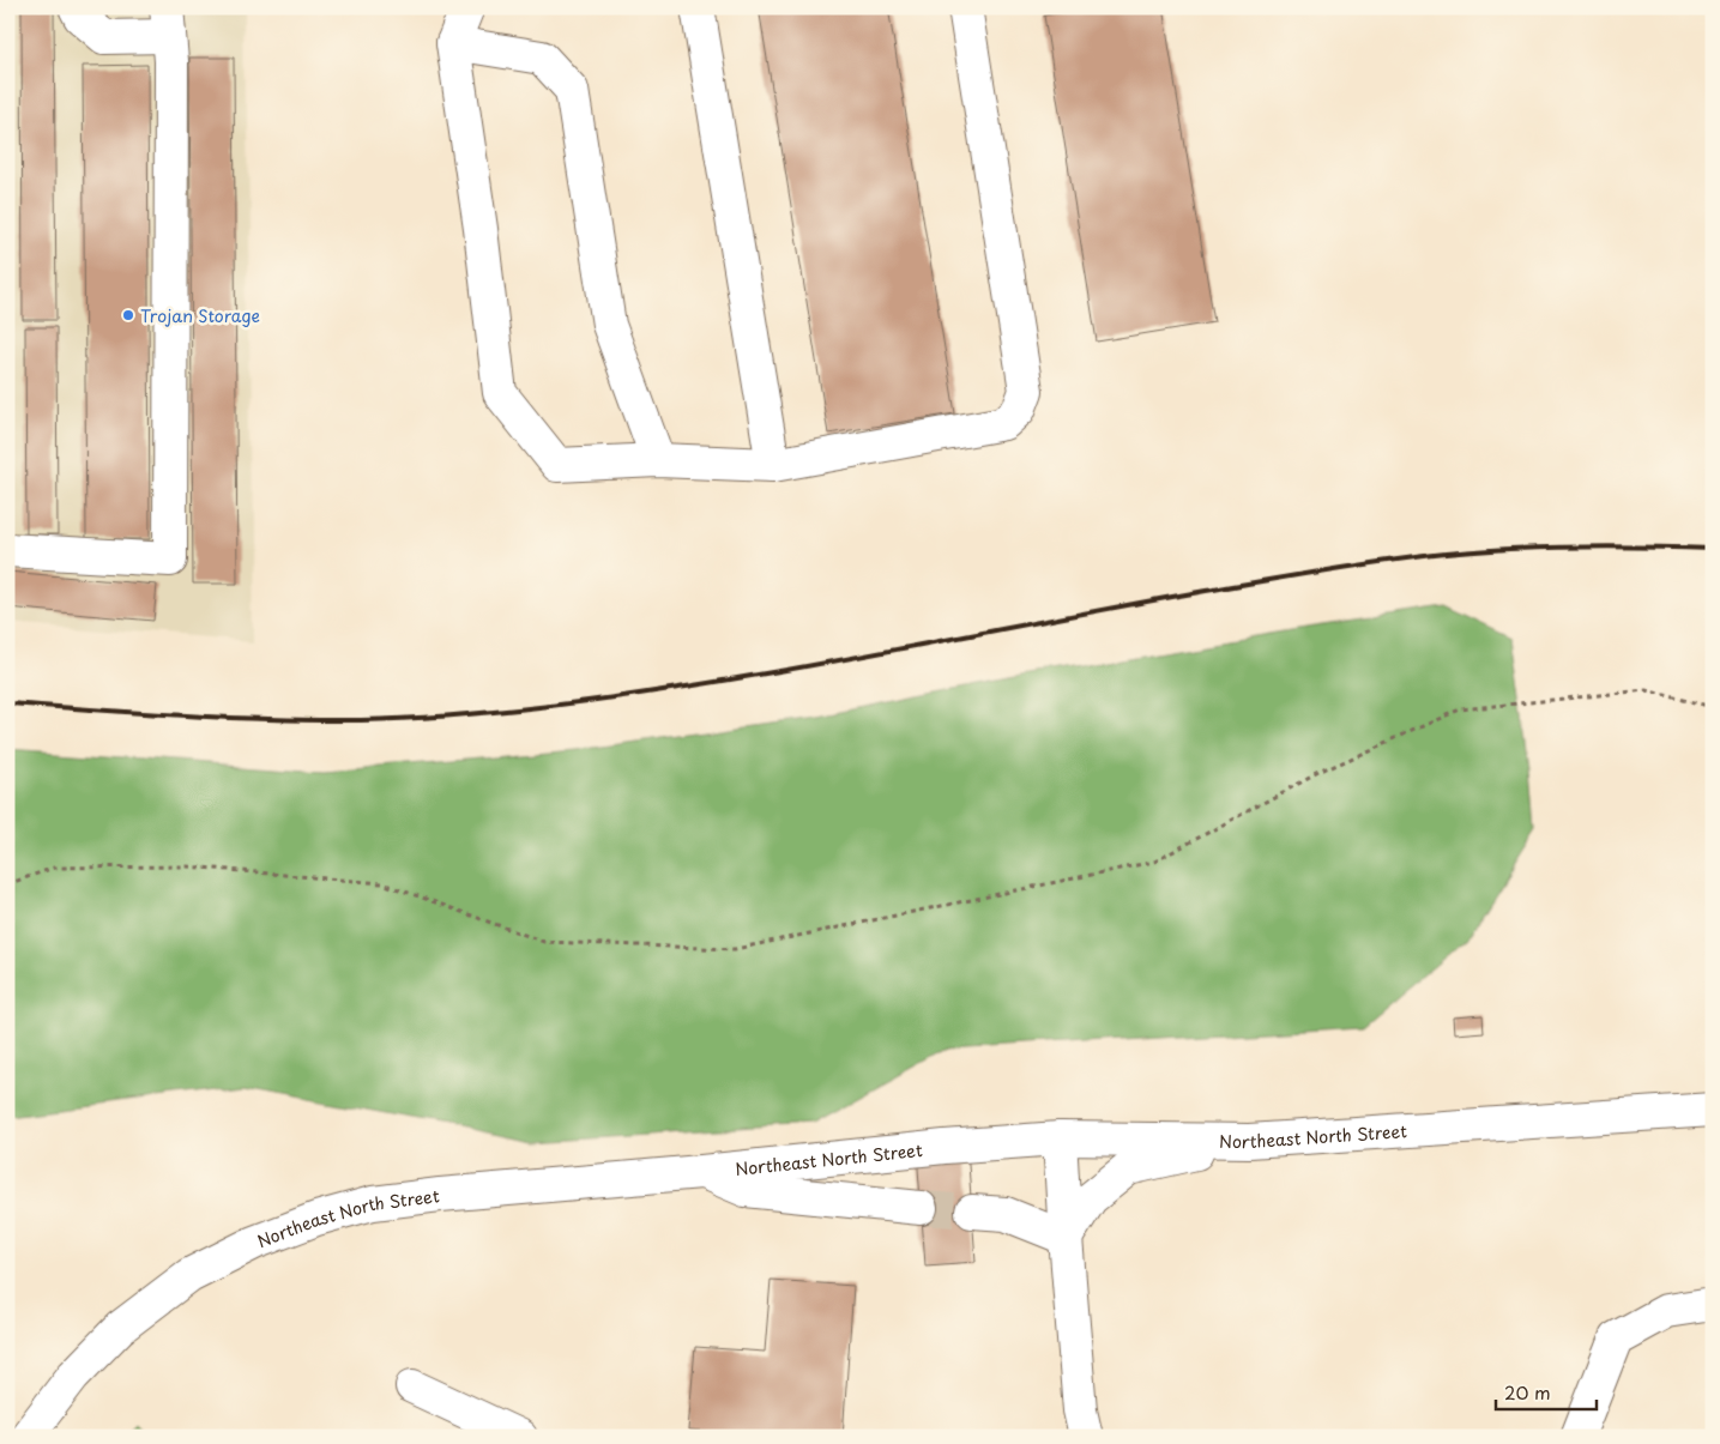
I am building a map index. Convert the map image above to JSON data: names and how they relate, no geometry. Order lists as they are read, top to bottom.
{
  "streets": {
    "street": ["Northeast North Street"]
  },
  "places": ["Trojan Storage"],
  "scale_bar": "20 m"
}
